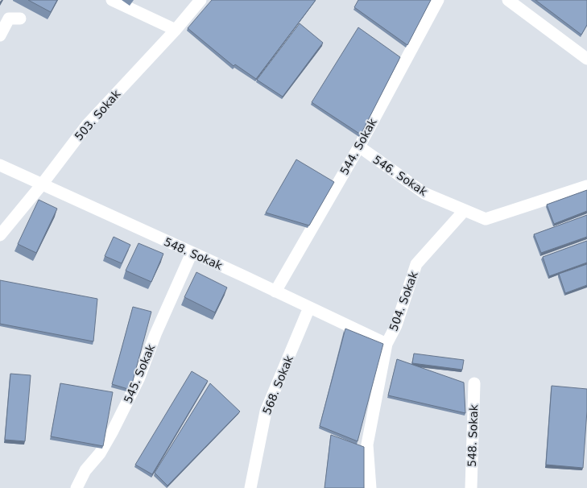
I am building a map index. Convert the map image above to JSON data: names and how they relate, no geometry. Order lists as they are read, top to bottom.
{
  "streets": {
    "street": [
      "503. Sokak",
      "544. Sokak",
      "546. Sokak",
      "548. Sokak",
      "504. Sokak",
      "545. Sokak",
      "568. Sokak"
    ]
  },
  "crossings": [
    ["503. Sokak", "548. Sokak"],
    ["544. Sokak", "546. Sokak"],
    ["544. Sokak", "548. Sokak"],
    ["546. Sokak", "504. Sokak"],
    ["548. Sokak", "504. Sokak"],
    ["548. Sokak", "545. Sokak"],
    ["548. Sokak", "568. Sokak"]
  ]
}
